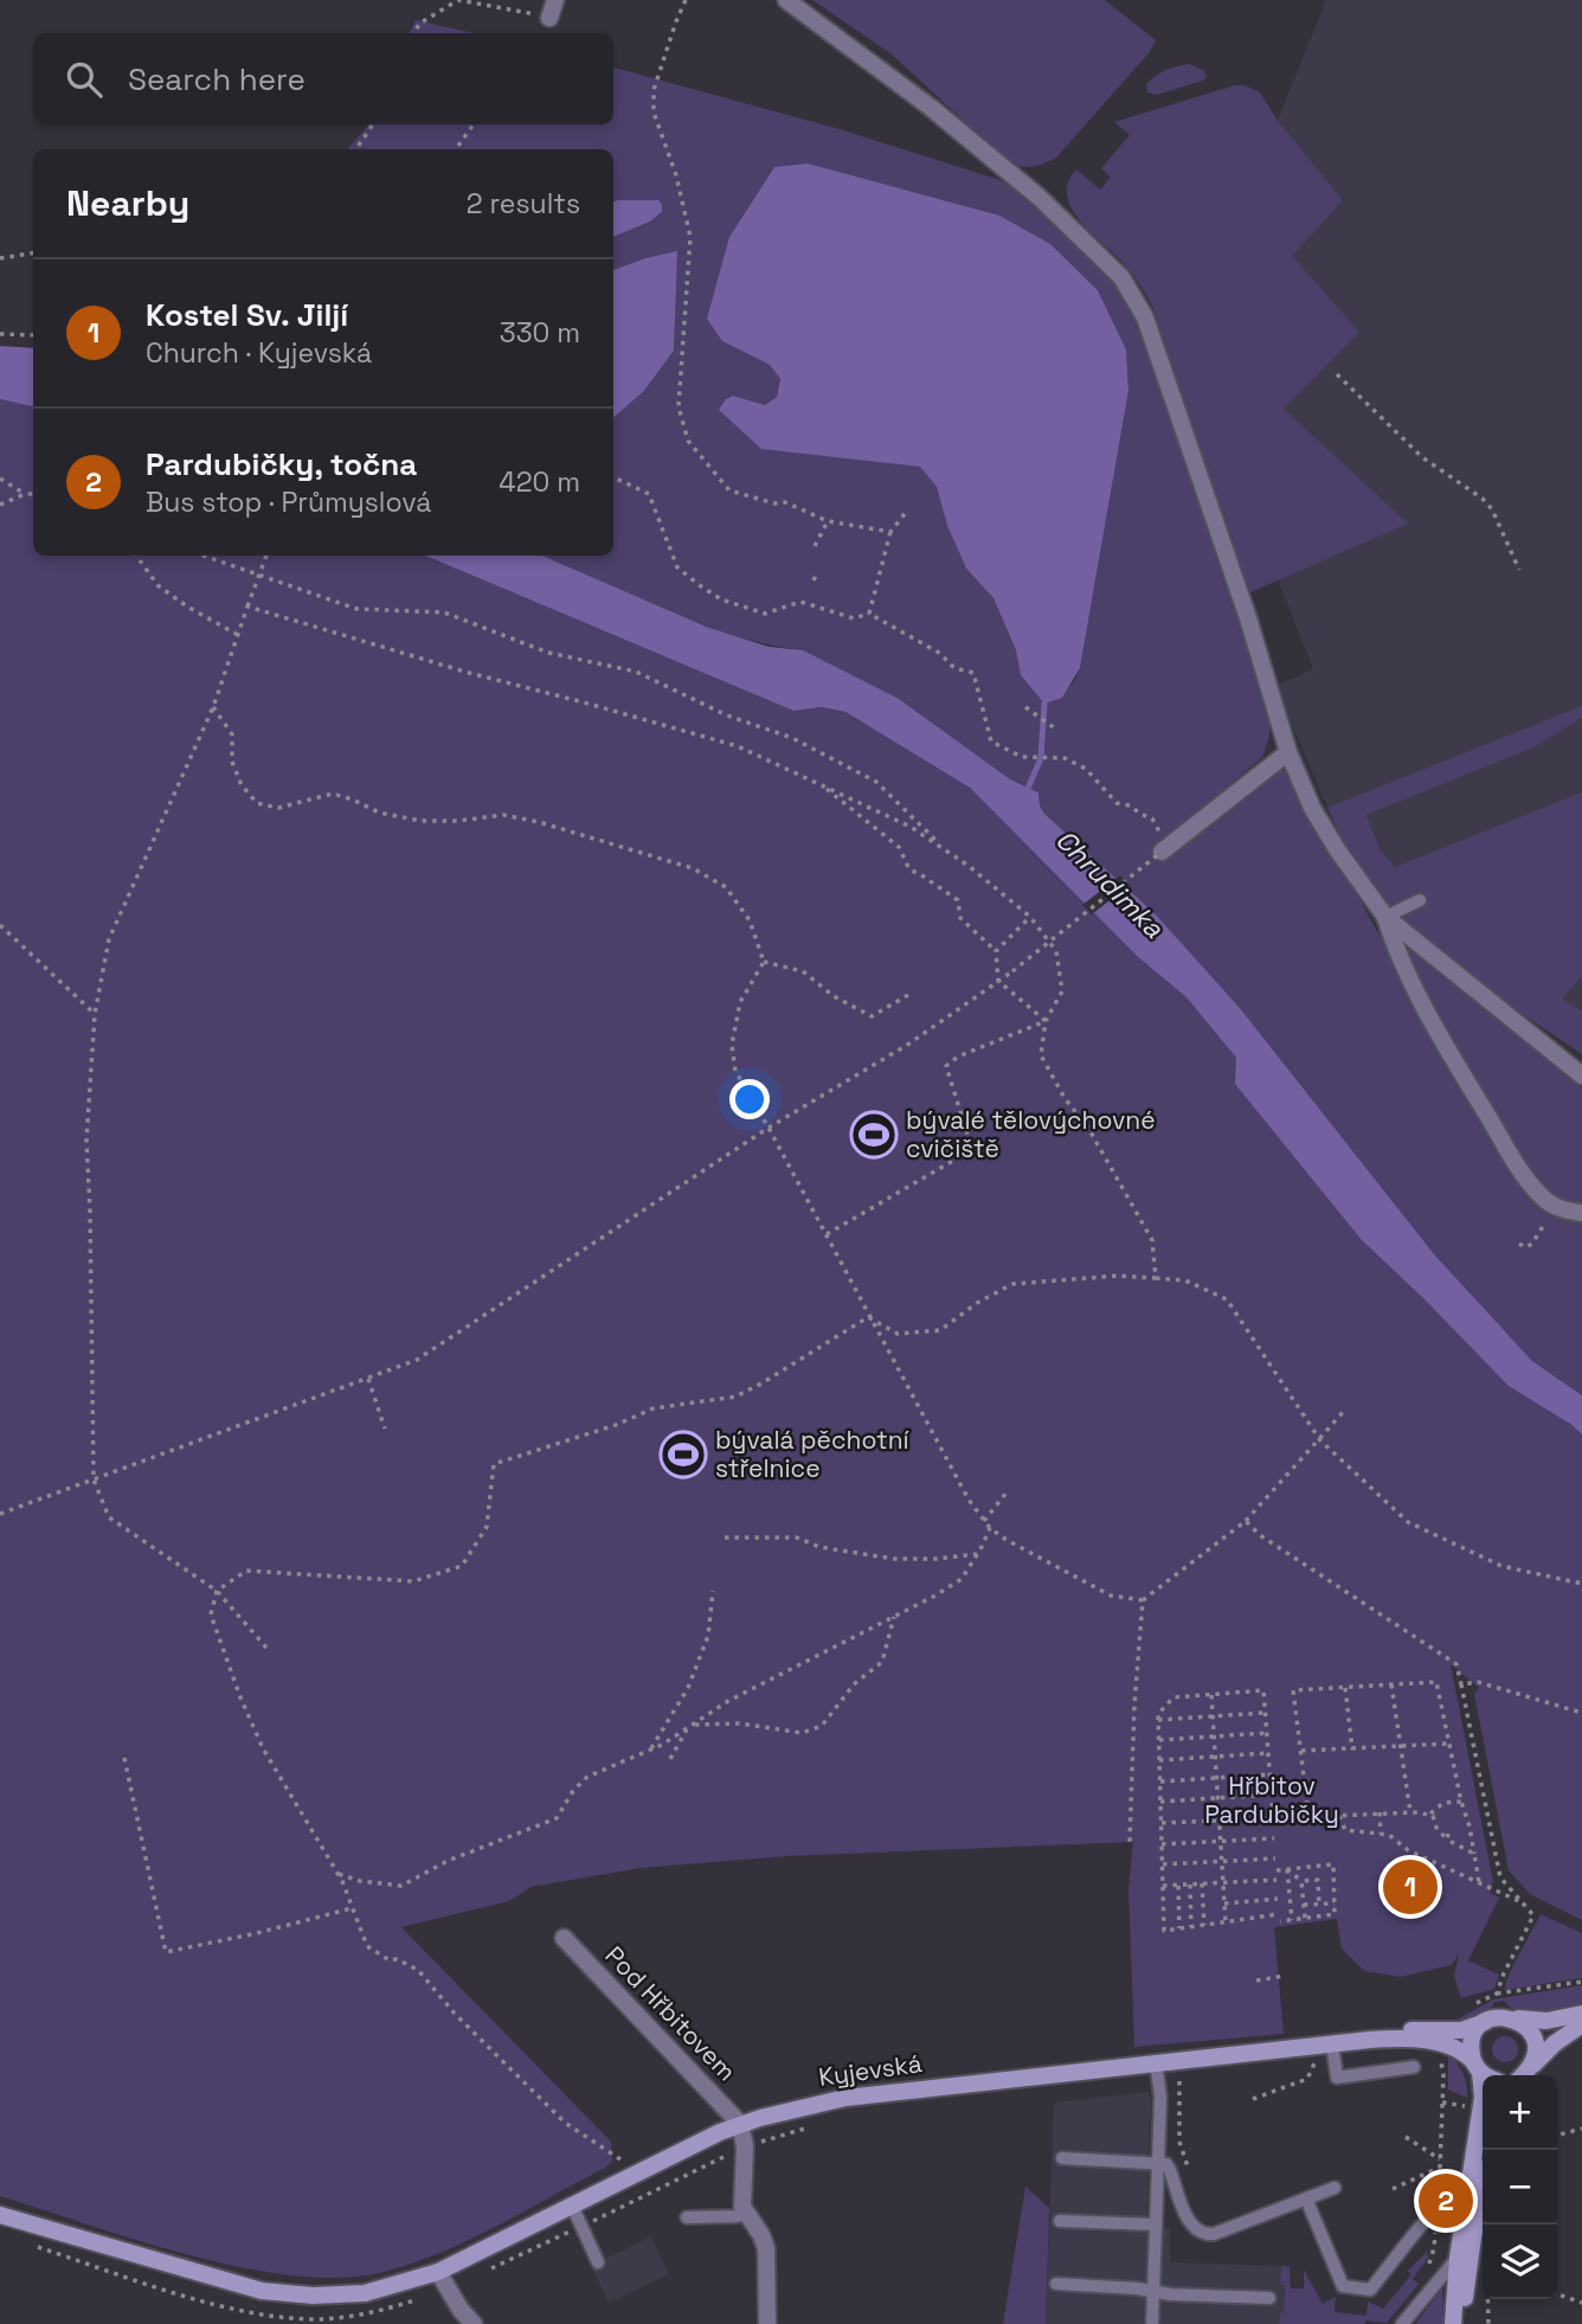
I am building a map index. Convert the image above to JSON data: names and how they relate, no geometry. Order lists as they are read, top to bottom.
{
  "streets": {
    "street": ["Pod Hřbitovem", "Kyjevská"]
  },
  "crossings": [
    ["Pod Hřbitovem", "Kyjevská"]
  ],
  "water": ["Chrudimka"],
  "parks": ["Hřbitov Pardubičky"],
  "places": {
    "sports": ["bývalé tělovýchovné cvičiště", "bývalá pěchotní střelnice"]
  },
  "page": {
    "search": "Search here",
    "heading": ["Nearby", "2 results"],
    "list": [
      {
        "mark": "1",
        "name": "Kostel Sv. Jiljí",
        "note": "Church · Kyjevská",
        "value": "330 m"
      },
      {
        "mark": "2",
        "name": "Pardubičky, točna",
        "note": "Bus stop · Průmyslová",
        "value": "420 m"
      }
    ],
    "pins": ["1", "2"],
    "map_buttons": ["+", "−"]
  }
}
